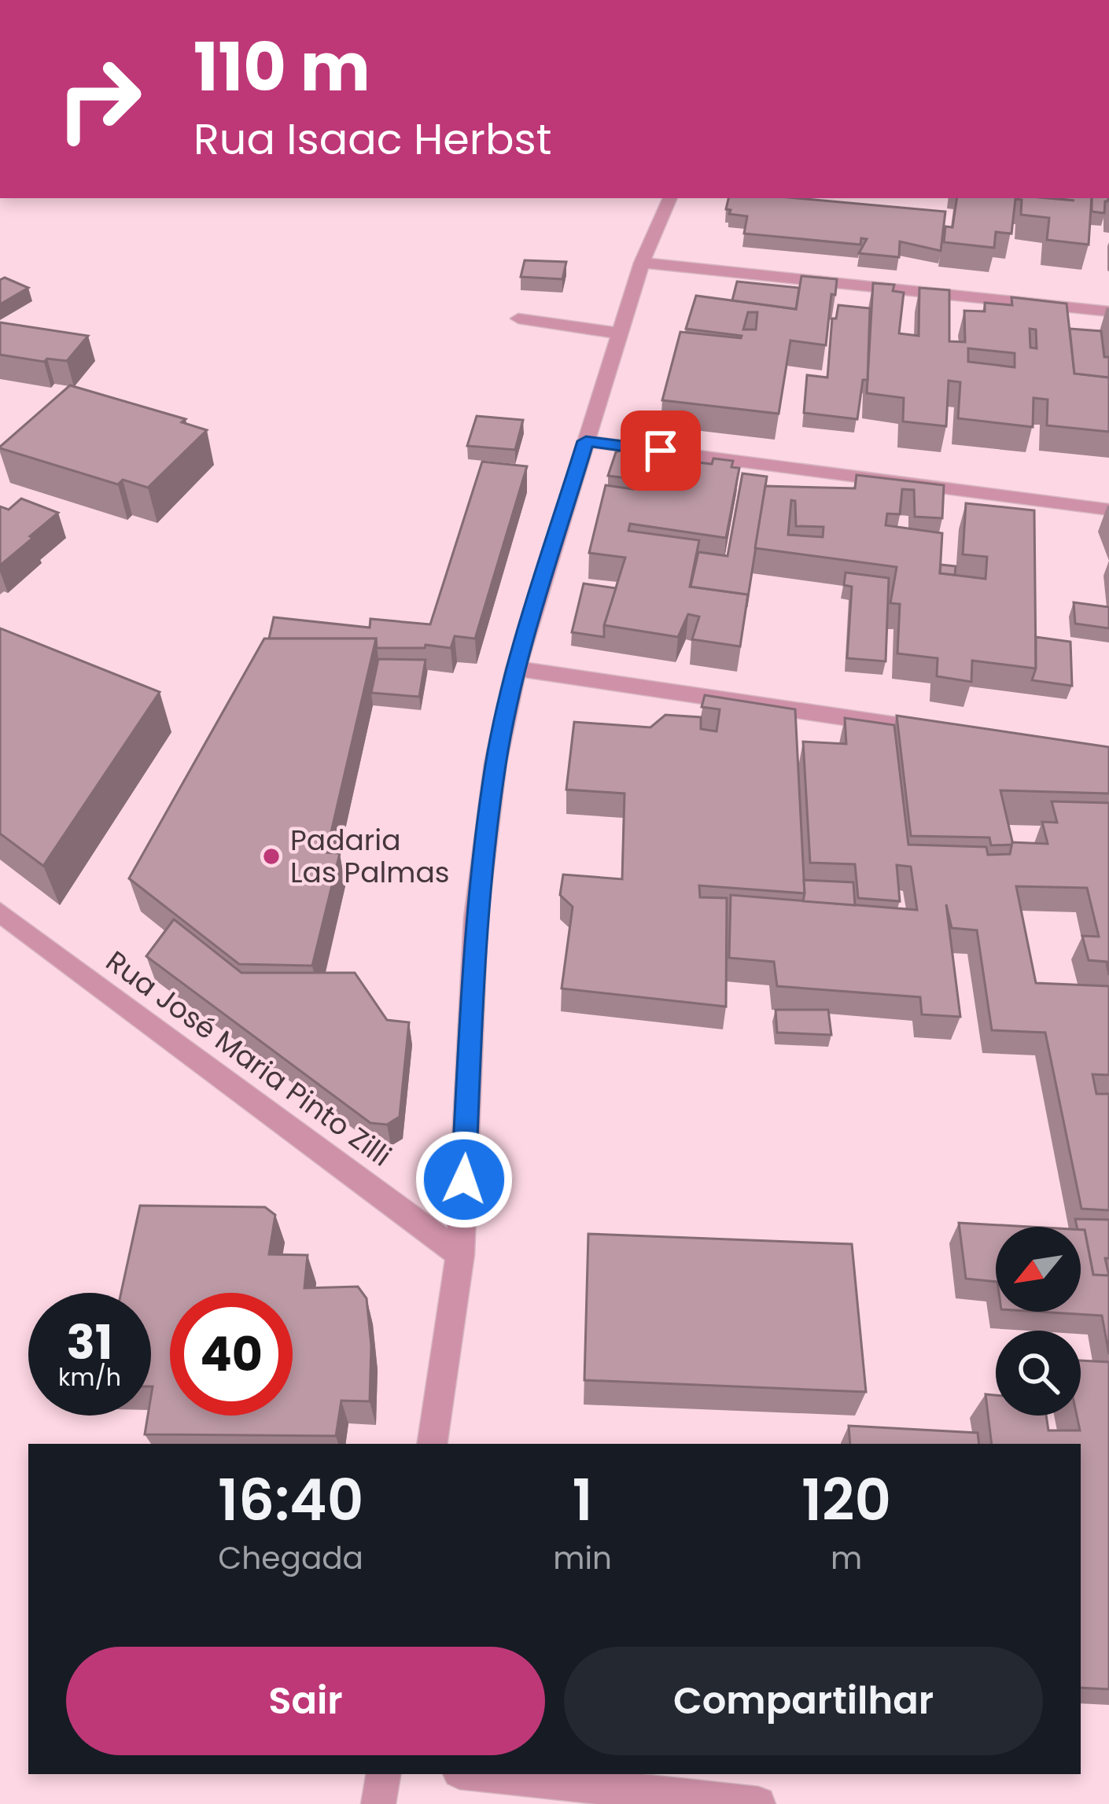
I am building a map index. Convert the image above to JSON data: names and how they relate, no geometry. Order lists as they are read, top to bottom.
{
  "streets": {
    "street": ["Rua José Maria Pinto Zilli"]
  },
  "places": ["Padaria Las Palmas"],
  "north": "bottom left",
  "page": {
    "turn": ["110 m", "Rua Isaac Herbst"],
    "speed": "31 km/h",
    "limit": "40",
    "eta": [
      "16:40",
      "Chegada",
      "1",
      "min",
      "120",
      "m"
    ],
    "buttons": ["Sair", "Compartilhar"]
  }
}
